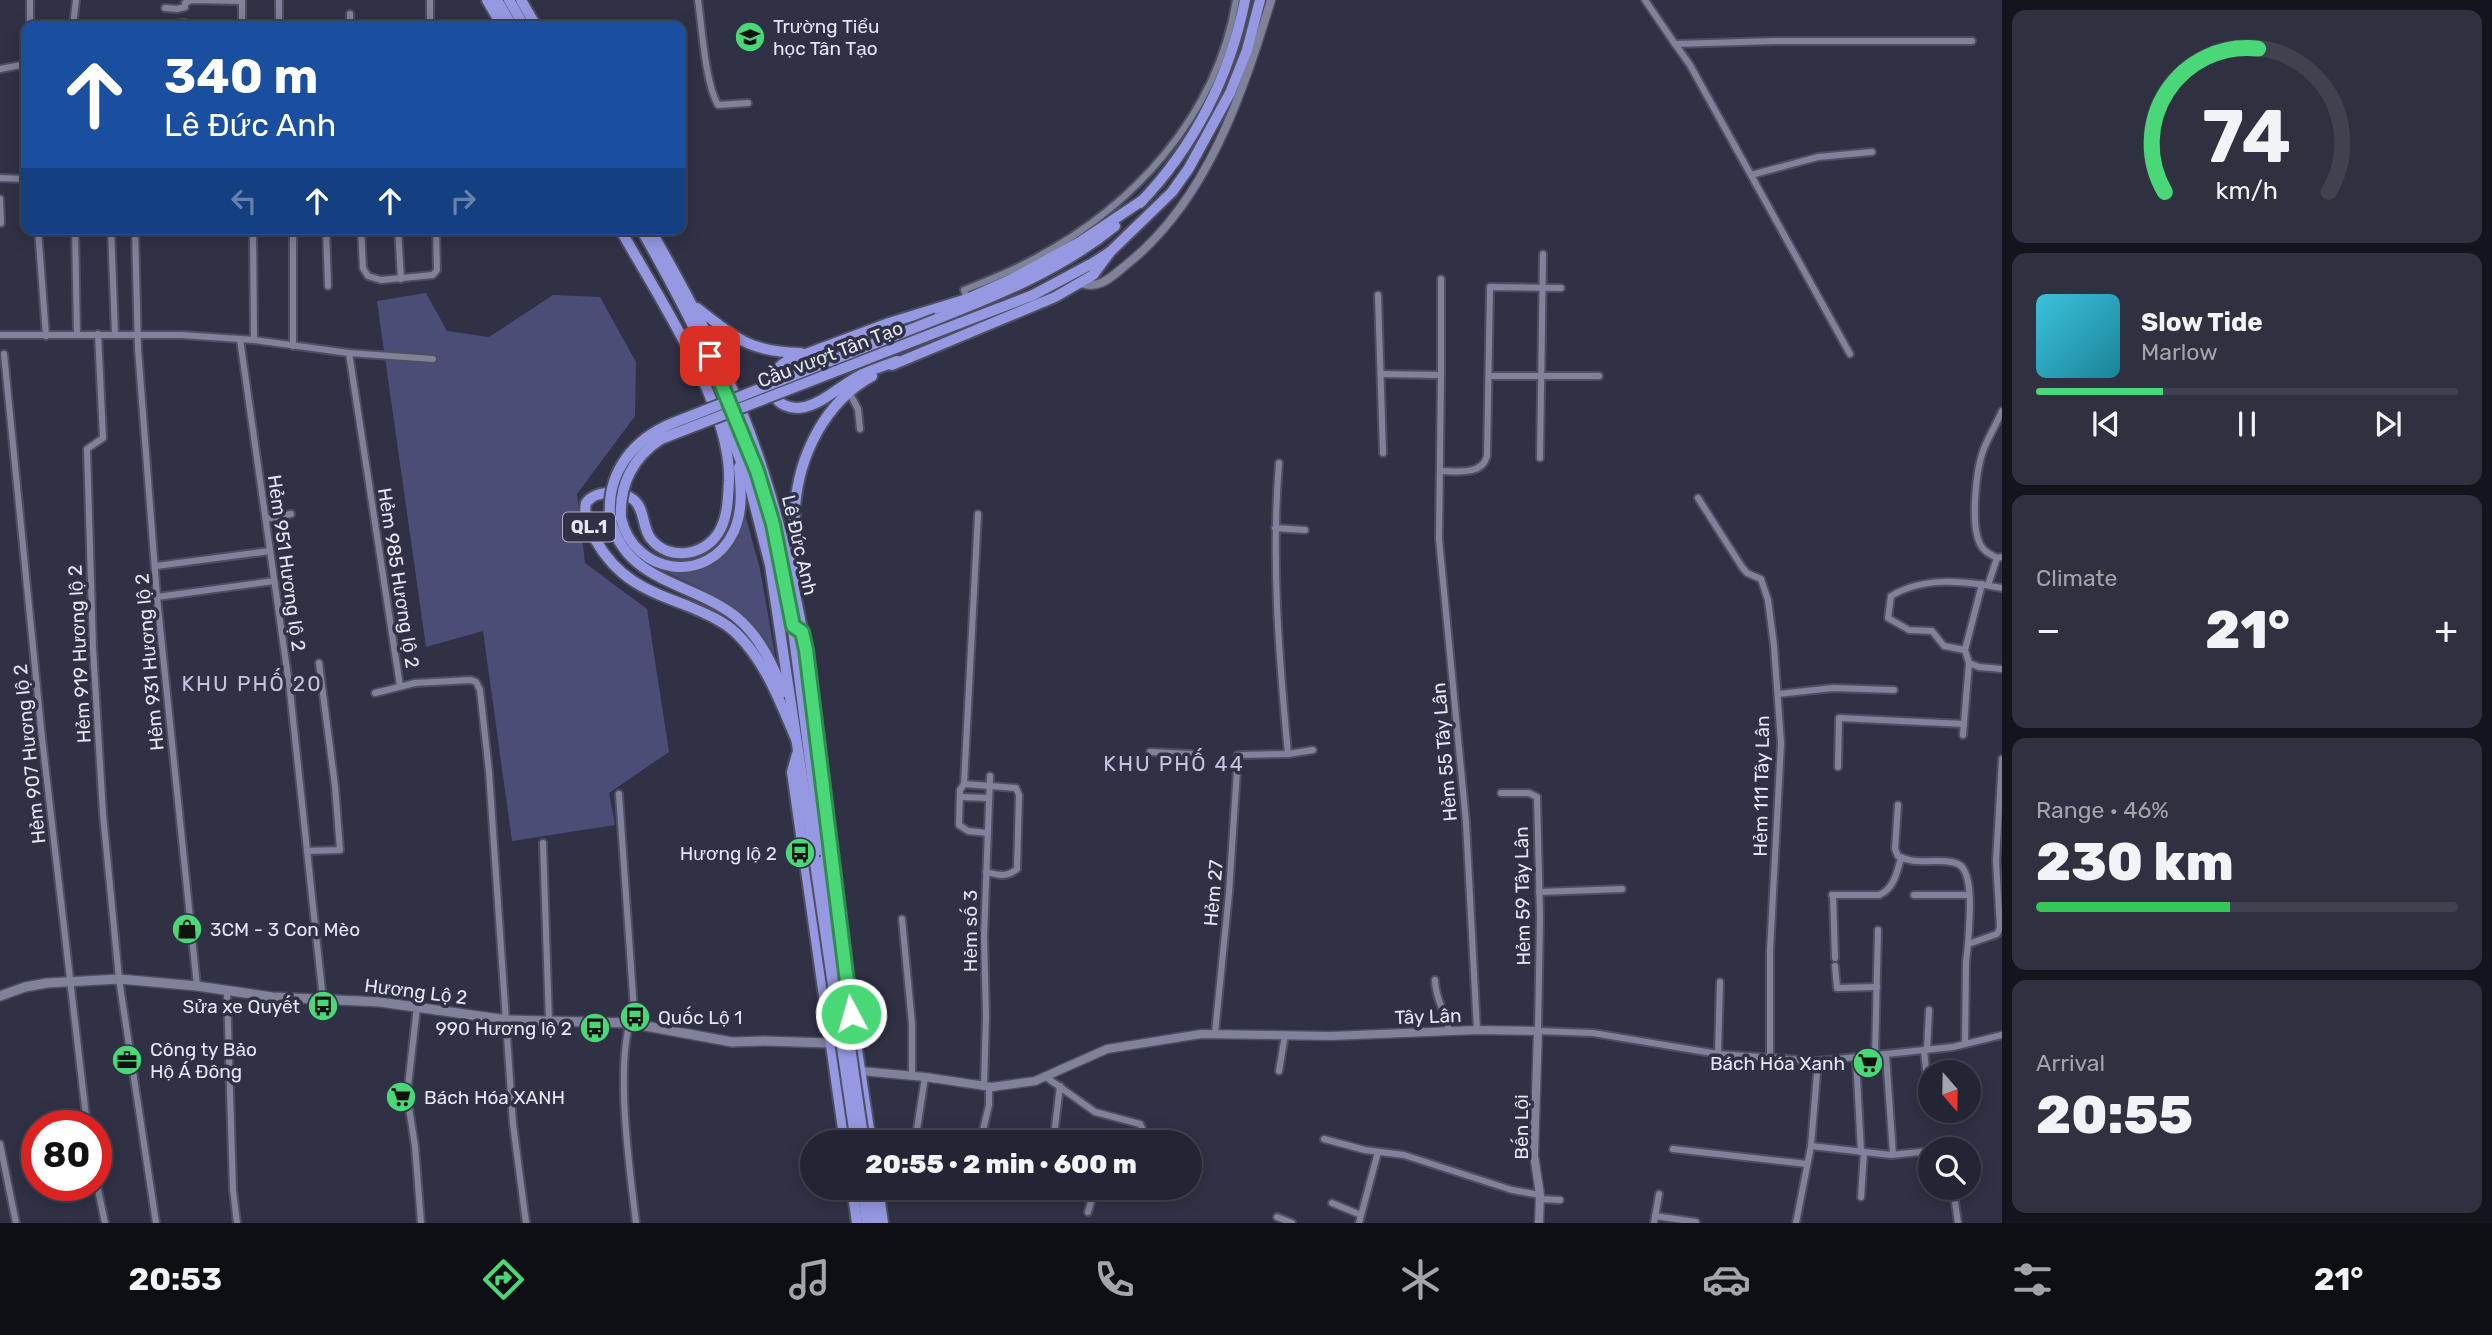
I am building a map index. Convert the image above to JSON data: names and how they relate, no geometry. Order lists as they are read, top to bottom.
{
  "streets": {
    "highway": ["Cầu vượt Tân Tạo", "QL.1", "Lê Đức Anh"],
    "main road": ["Hương Lộ 2"],
    "street": [
      "Hẻm 951 Hương lộ 2",
      "Hẻm 985 Hương lộ 2",
      "Hẻm 919 Hương lộ 2",
      "Hẻm 931 Hương lộ 2",
      "Hẻm 55 Tây Lân",
      "Hẻm 907 Hương lộ 2",
      "Hẻm 111 Tây Lân",
      "Hẻm 27",
      "Hẻm 59 Tây Lân",
      "Hẻm số 3",
      "Tây Lân",
      "Bến Lội"
    ]
  },
  "crossings": [
    ["QL.1", "Lê Đức Anh"],
    ["Lê Đức Anh", "Hương Lộ 2"],
    ["Lê Đức Anh", "Tây Lân"],
    ["Hẻm 951 Hương lộ 2", "Hương Lộ 2"],
    ["Hẻm 985 Hương lộ 2", "Hương Lộ 2"],
    ["Hẻm 919 Hương lộ 2", "Hương Lộ 2"],
    ["Hẻm 931 Hương lộ 2", "Hương Lộ 2"],
    ["Hẻm 55 Tây Lân", "Tây Lân"],
    ["Hẻm 907 Hương lộ 2", "Hương Lộ 2"],
    ["Hẻm 111 Tây Lân", "Tây Lân"],
    ["Hẻm 27", "Tây Lân"],
    ["Hẻm 59 Tây Lân", "Tây Lân"],
    ["Hẻm 59 Tây Lân", "Bến Lội"],
    ["Hẻm số 3", "Tây Lân"],
    ["Tây Lân", "Bến Lội"]
  ],
  "districts": ["KHU PHỐ 20", "KHU PHỐ 44"],
  "places": {
    "school or university": ["Trường Tiểu học Tân Tạo"],
    "bus stop": [
      "Hương lộ 2",
      "Sửa xe Quyết",
      "Quốc Lộ 1",
      "990 Hương lộ 2"
    ],
    "shop": ["3CM - 3 Con Mèo"],
    "office": ["Công ty Bảo Hộ Á Đông"],
    "supermarket": ["Bách Hóa Xanh", "Bách Hóa XANH"]
  },
  "north": "bottom",
  "page": {
    "turn": ["340 m", "Lê Đức Anh"],
    "song": ["Slow Tide", "Marlow"],
    "tile": [
      "Climate",
      ["Range · 46%", "230 km"],
      ["Arrival", "20:55"]
    ],
    "heat": ["−", "21°", "+"],
    "limit": "80",
    "trip": "20:55 · 2 min · 600 m",
    "tabs": ["20:53", "21°"],
    "gauge": ["74", "km/h"]
  }
}
